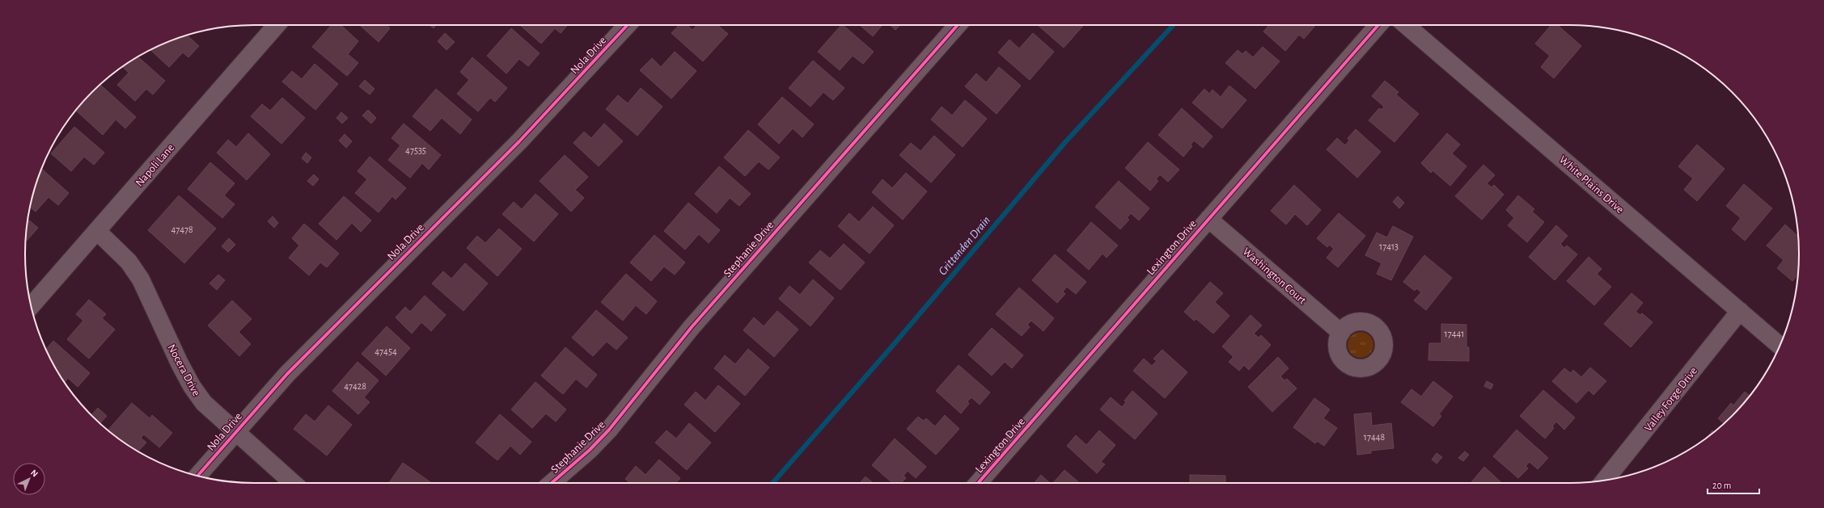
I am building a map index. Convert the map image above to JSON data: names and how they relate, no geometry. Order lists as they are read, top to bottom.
{
  "streets": {
    "street": [
      "Nola Drive",
      "Napoli Lane",
      "White Plains Drive",
      "Lexington Drive",
      "Stephanie Drive",
      "Washington Court",
      "Nocera Drive",
      "Valley Forge Drive"
    ]
  },
  "crossings": [
    ["Nola Drive", "Nocera Drive"],
    ["Napoli Lane", "Nocera Drive"],
    ["White Plains Drive", "Valley Forge Drive"],
    ["Lexington Drive", "Washington Court"]
  ],
  "water": ["Crittenden Drain"],
  "house_numbers": [
    "47535",
    "47478",
    "17413",
    "17441",
    "47454",
    "47428",
    "17448"
  ],
  "scale_bar": "20 m",
  "north": "top right"
}
